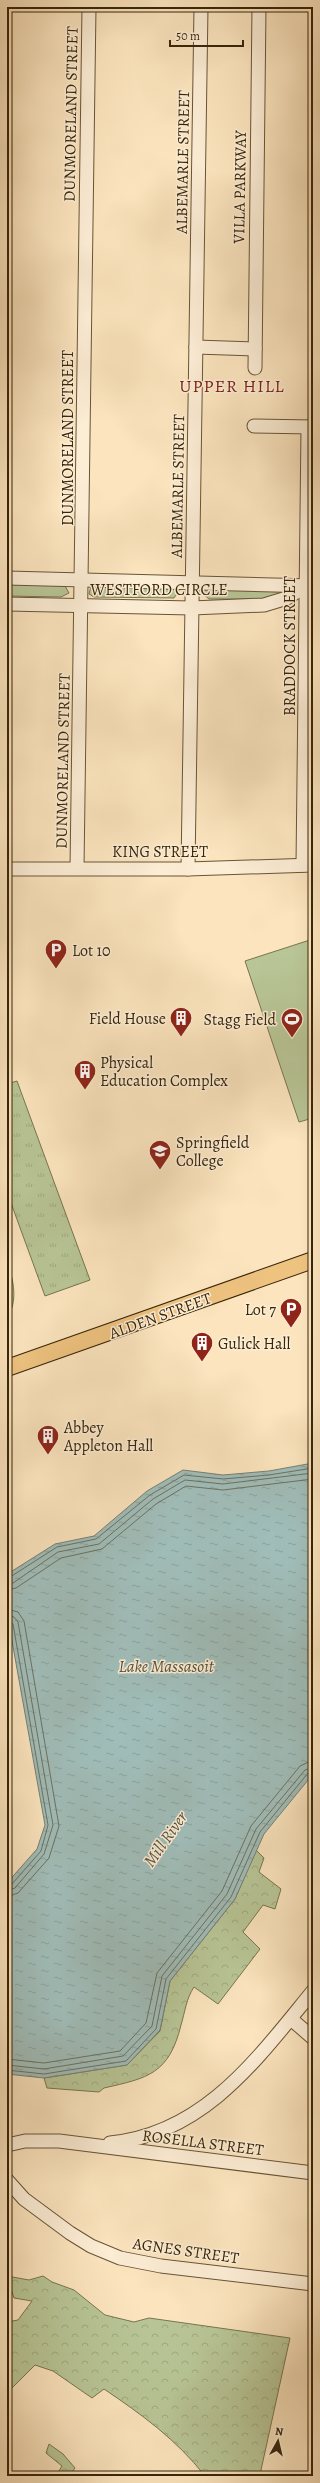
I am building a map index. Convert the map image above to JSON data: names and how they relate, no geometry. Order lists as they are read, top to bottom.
{
  "streets": {
    "main road": ["ALDEN STREET"],
    "street": [
      "DUNMORELAND STREET",
      "ALBEMARLE STREET",
      "VILLA PARKWAY",
      "WESTFORD CIRCLE",
      "BRADDOCK STREET",
      "KING STREET",
      "ROSELLA STREET",
      "AGNES STREET"
    ]
  },
  "crossings": [
    ["DUNMORELAND STREET", "WESTFORD CIRCLE"],
    ["DUNMORELAND STREET", "KING STREET"],
    ["ALBEMARLE STREET", "WESTFORD CIRCLE"],
    ["ALBEMARLE STREET", "KING STREET"],
    ["WESTFORD CIRCLE", "BRADDOCK STREET"],
    ["BRADDOCK STREET", "KING STREET"]
  ],
  "districts": ["UPPER HILL"],
  "water": ["Lake Massasoit", "Mill River"],
  "places": {
    "parking": ["Lot 10", "Lot 7"],
    "building": [
      "Field House",
      "Physical Education Complex",
      "Gulick Hall",
      "Abbey Appleton Hall"
    ],
    "sports": ["Stagg Field"],
    "school or university": ["Springfield College"]
  },
  "scale_bar": "50 m",
  "north": "top"
}
